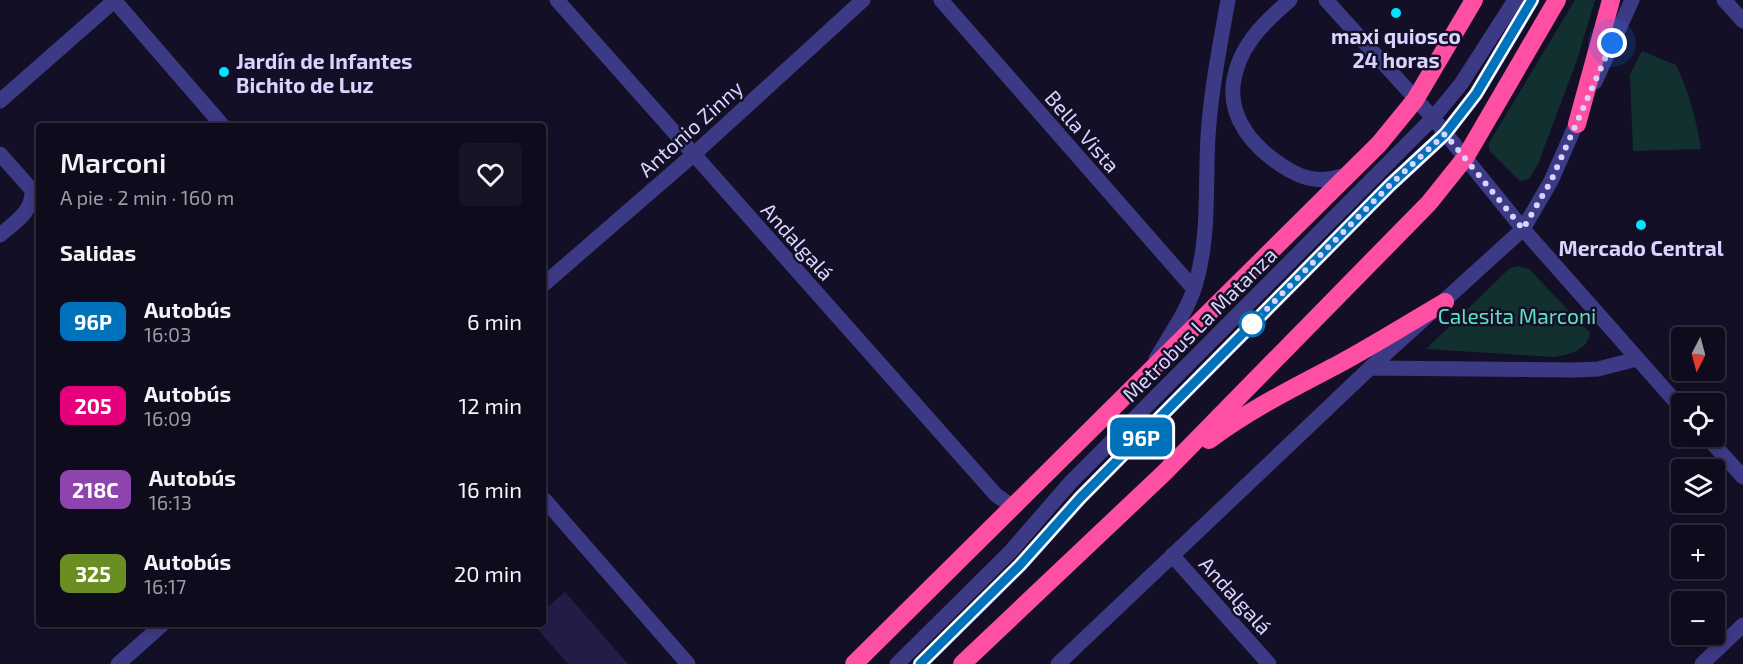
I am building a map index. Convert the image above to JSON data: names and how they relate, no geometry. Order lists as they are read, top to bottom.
{
  "streets": {
    "street": [
      "Antonio Zinny",
      "Bella Vista",
      "Andalgalá",
      "Metrobus La Matanza"
    ]
  },
  "crossings": [
    ["Antonio Zinny", "Andalgalá"]
  ],
  "parks": ["Calesita Marconi"],
  "places": ["maxi quiosco 24 horas", "Jardín de Infantes Bichito de Luz", "Mercado Central"],
  "lines": ["bus line 96P"],
  "north": "bottom",
  "page": {
    "on_map": "96P",
    "heading": [
      ["Marconi", "A pie · 2 min · 160 m"],
      "Salidas"
    ],
    "list": [
      {
        "mark": "96P",
        "name": "Autobús",
        "note": "16:03",
        "value": "6 min"
      },
      {
        "mark": "205",
        "name": "Autobús",
        "note": "16:09",
        "value": "12 min"
      },
      {
        "mark": "218C",
        "name": "Autobús",
        "note": "16:13",
        "value": "16 min"
      },
      {
        "mark": "325",
        "name": "Autobús",
        "note": "16:17",
        "value": "20 min"
      }
    ],
    "map_buttons": ["+", "−"]
  }
}
